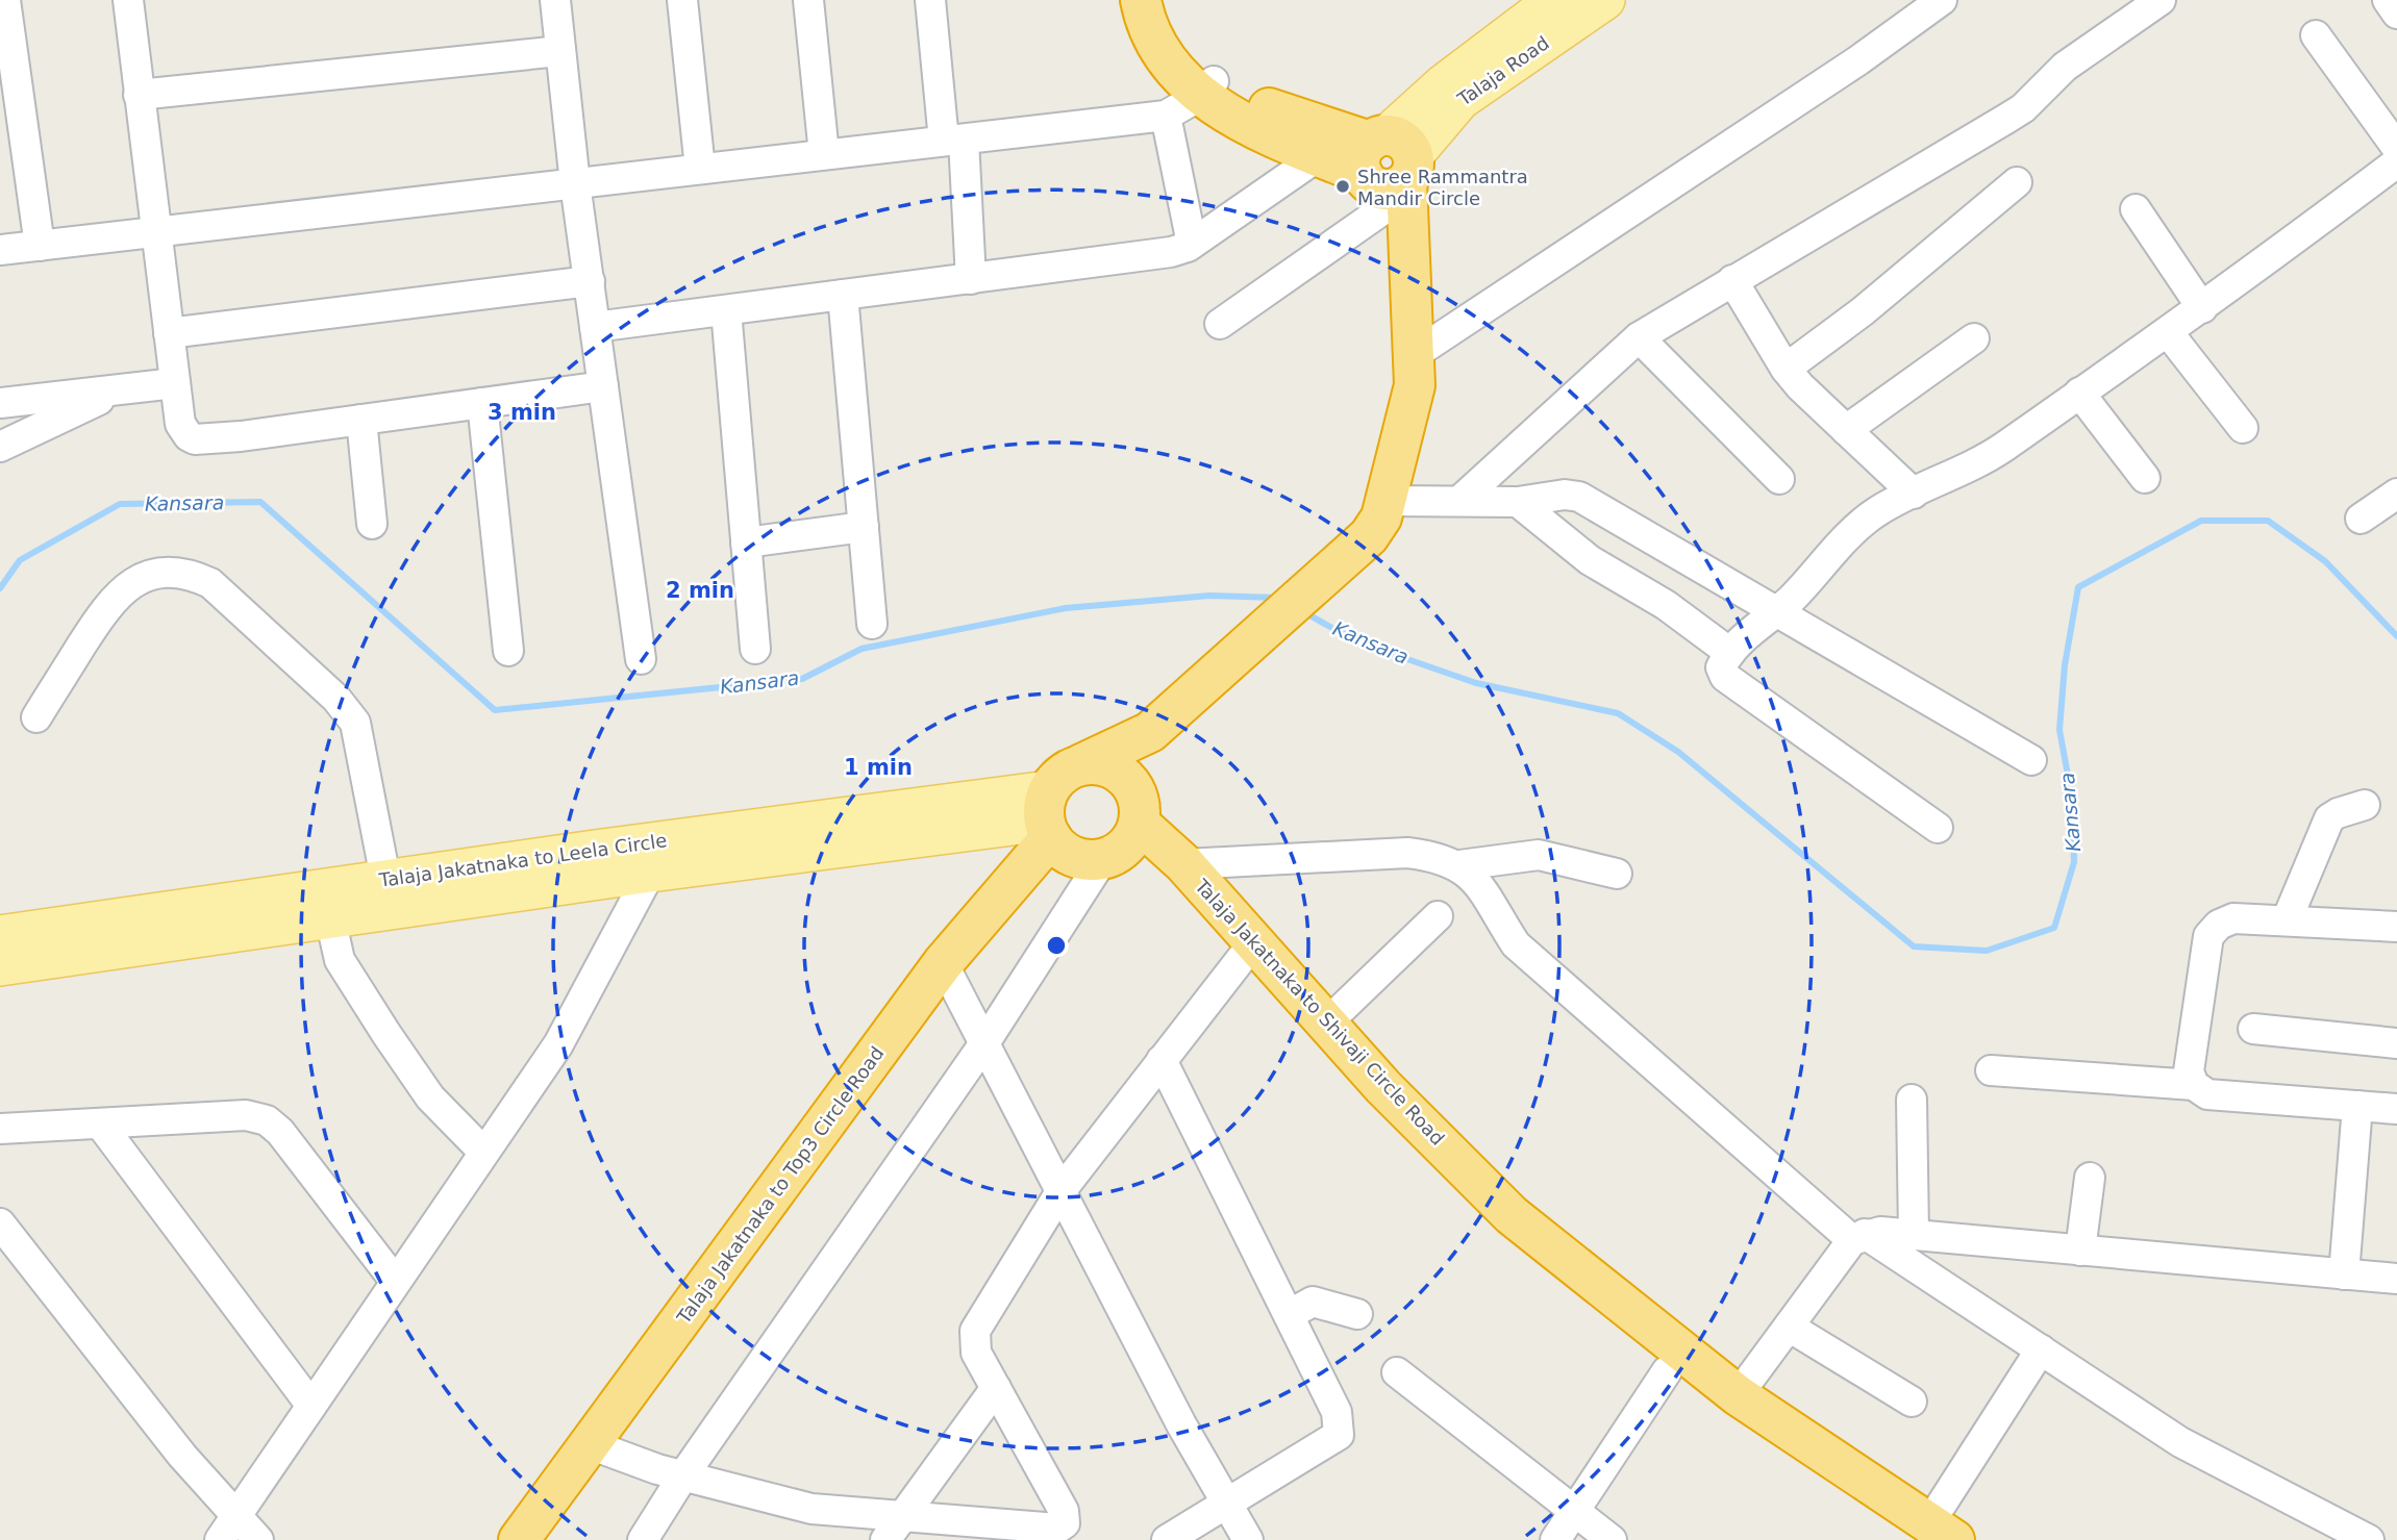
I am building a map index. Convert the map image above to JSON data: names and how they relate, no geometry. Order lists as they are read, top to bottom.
{
  "streets": {
    "highway": ["Talaja Jakatnaka to Shivaji Circle Road", "Talaja Jakatnaka to Top3 Circle Road"],
    "main road": ["Talaja Road", "Talaja Jakatnaka to Leela Circle"]
  },
  "crossings": [
    ["Talaja Jakatnaka to Leela Circle", "Talaja Jakatnaka to Shivaji Circle Road"],
    ["Talaja Jakatnaka to Leela Circle", "Talaja Jakatnaka to Top3 Circle Road"],
    ["Talaja Jakatnaka to Shivaji Circle Road", "Talaja Jakatnaka to Top3 Circle Road"]
  ],
  "water": ["Kansara"],
  "places": ["Shree Rammantra Mandir Circle"],
  "rings": ["3 min", "2 min", "1 min"]
}
